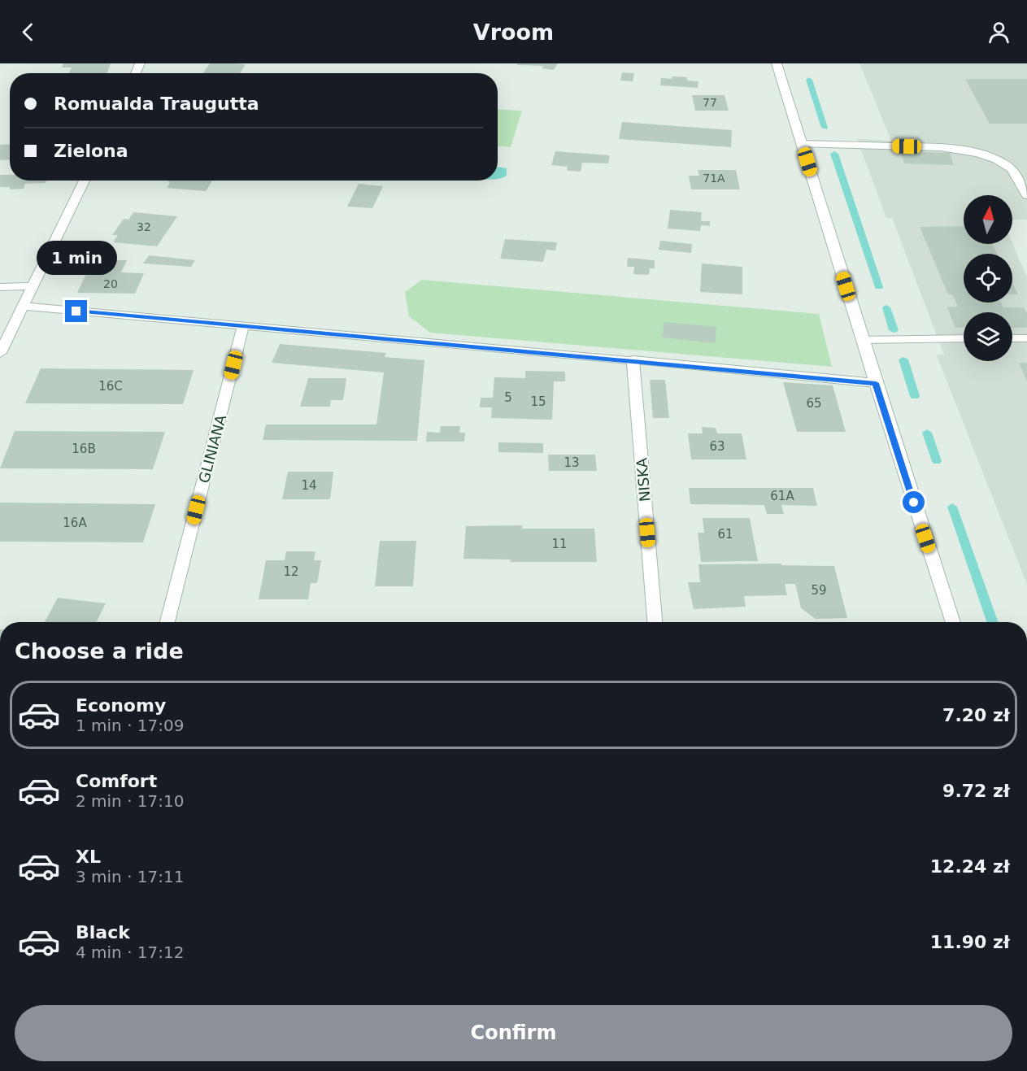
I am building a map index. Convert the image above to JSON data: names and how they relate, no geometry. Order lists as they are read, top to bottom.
{
  "streets": {
    "street": ["GLINIANA", "NISKA"]
  },
  "house_numbers": [
    "77",
    "71A",
    "32",
    "20",
    "16C",
    "5",
    "15",
    "65",
    "63",
    "16B",
    "13",
    "14",
    "61A",
    "16A",
    "61",
    "11",
    "12",
    "59"
  ],
  "north": "top",
  "page": {
    "header": "Vroom",
    "banner": ["Romualda Traugutta", "Zielona"],
    "bubble": "1 min",
    "heading": "Choose a ride",
    "list": [
      {
        "name": "Economy",
        "note": "1 min · 17:09",
        "value": "7.20 zł"
      },
      {
        "name": "Comfort",
        "note": "2 min · 17:10",
        "value": "9.72 zł"
      },
      {
        "name": "XL",
        "note": "3 min · 17:11",
        "value": "12.24 zł"
      },
      {
        "name": "Black",
        "note": "4 min · 17:12",
        "value": "11.90 zł"
      }
    ],
    "buttons": "Confirm"
  }
}
